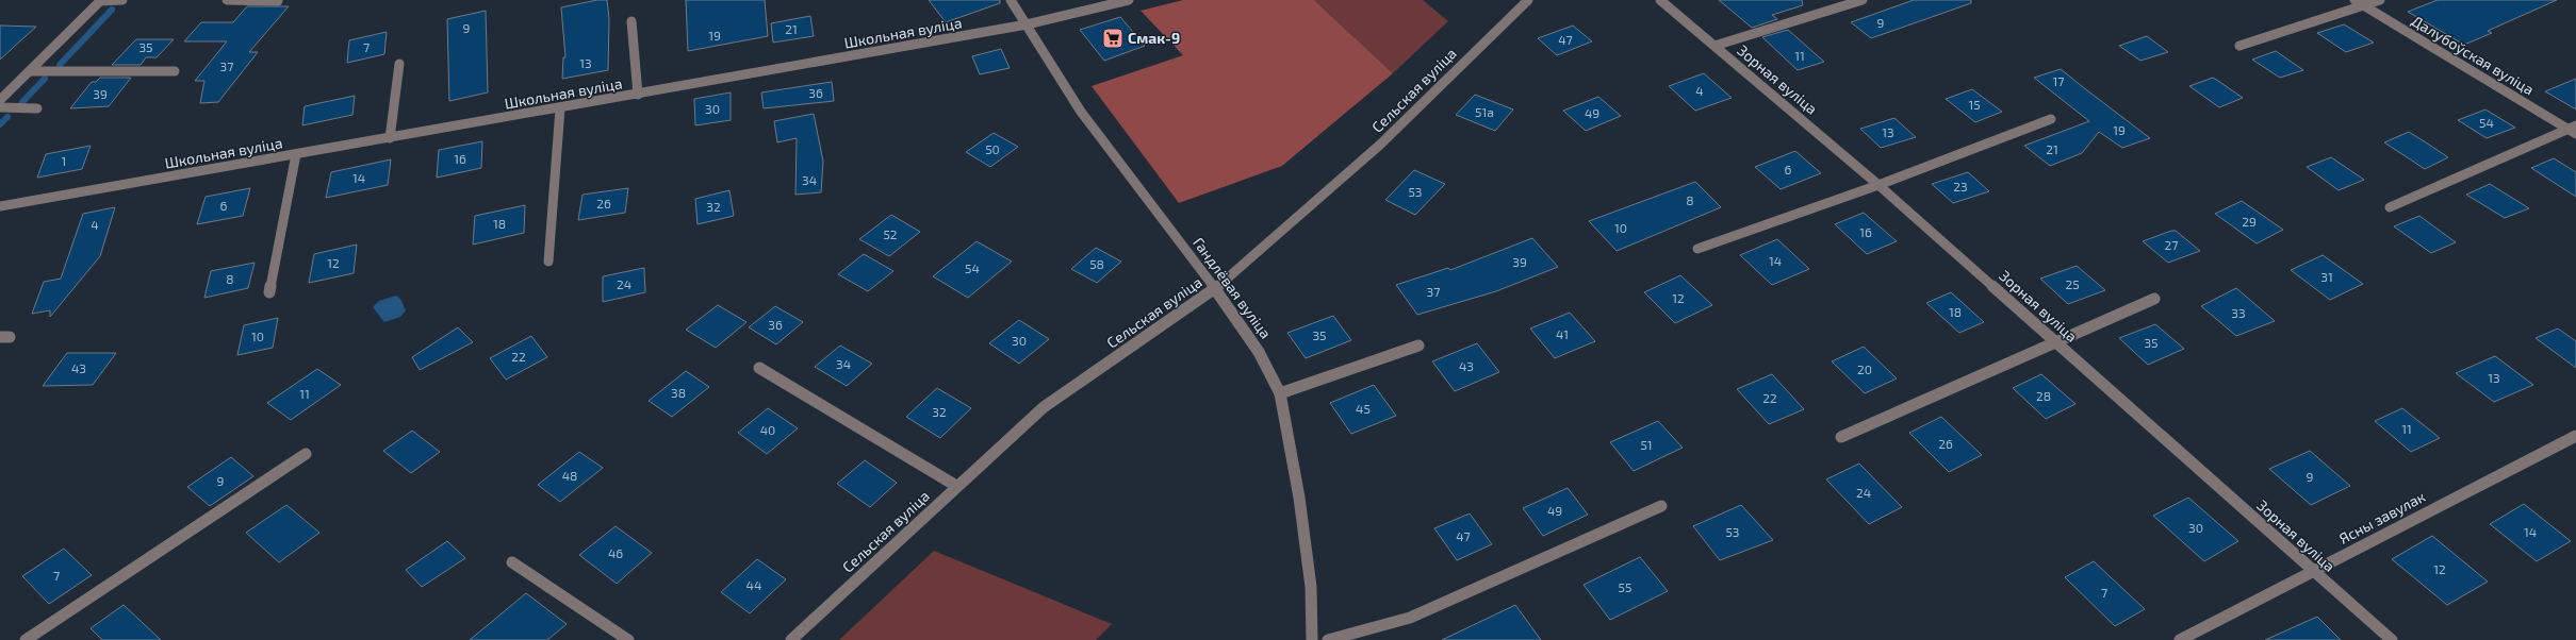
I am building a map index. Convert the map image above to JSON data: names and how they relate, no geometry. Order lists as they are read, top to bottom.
{
  "streets": {
    "street": [
      "Школьная вуліца",
      "Далубоўская вуліца",
      "Зорная вуліца",
      "Сельская вуліца",
      "Гандлёвая вуліца",
      "Ясны завулак"
    ]
  },
  "crossings": [
    ["Школьная вуліца", "Гандлёвая вуліца"],
    ["Зорная вуліца", "Ясны завулак"],
    ["Сельская вуліца", "Гандлёвая вуліца"]
  ],
  "places": {
    "supermarket": ["Смак-9"]
  },
  "house_numbers": [
    "9",
    "9",
    "21",
    "19",
    "47",
    "35",
    "7",
    "11",
    "13",
    "37",
    "17",
    "4",
    "36",
    "39",
    "15",
    "30",
    "51а",
    "49",
    "54",
    "19",
    "13",
    "50",
    "21",
    "16",
    "1",
    "6",
    "14",
    "34",
    "23",
    "53",
    "8",
    "26",
    "6",
    "32",
    "29",
    "18",
    "4",
    "10",
    "16",
    "52",
    "27",
    "14",
    "39",
    "12",
    "58",
    "54",
    "31",
    "8",
    "24",
    "25",
    "37",
    "12",
    "18",
    "33",
    "36",
    "41",
    "35",
    "10",
    "30",
    "35",
    "22",
    "34",
    "43",
    "43",
    "20",
    "13",
    "38",
    "11",
    "28",
    "22",
    "45",
    "32",
    "11",
    "40",
    "26",
    "51",
    "48",
    "9",
    "9",
    "24",
    "49",
    "30",
    "53",
    "14",
    "47",
    "46",
    "12",
    "7",
    "44",
    "55",
    "7"
  ]
}
